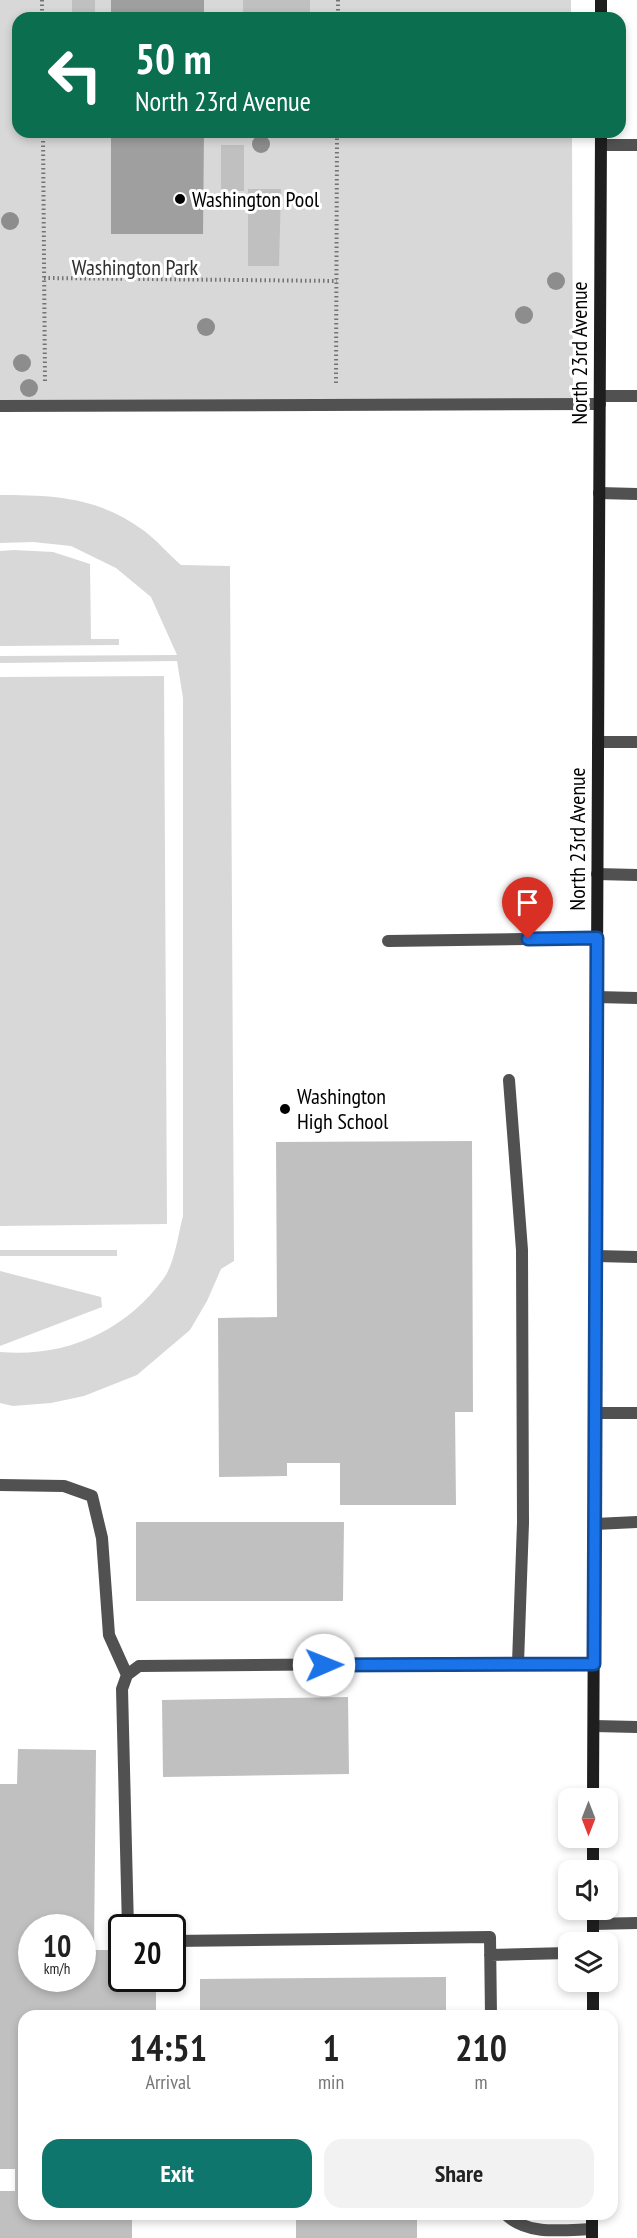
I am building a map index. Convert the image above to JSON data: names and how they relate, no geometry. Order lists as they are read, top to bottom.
{
  "streets": {
    "street": ["North 23rd Avenue"]
  },
  "parks": ["Washington Park"],
  "places": ["Washington Pool", "Washington High School"],
  "north": "bottom",
  "page": {
    "turn": ["50 m", "North 23rd Avenue"],
    "speed": "10 km/h",
    "limit": "20",
    "eta": [
      "14:51",
      "Arrival",
      "1",
      "min",
      "210",
      "m"
    ],
    "buttons": ["Exit", "Share"]
  }
}
